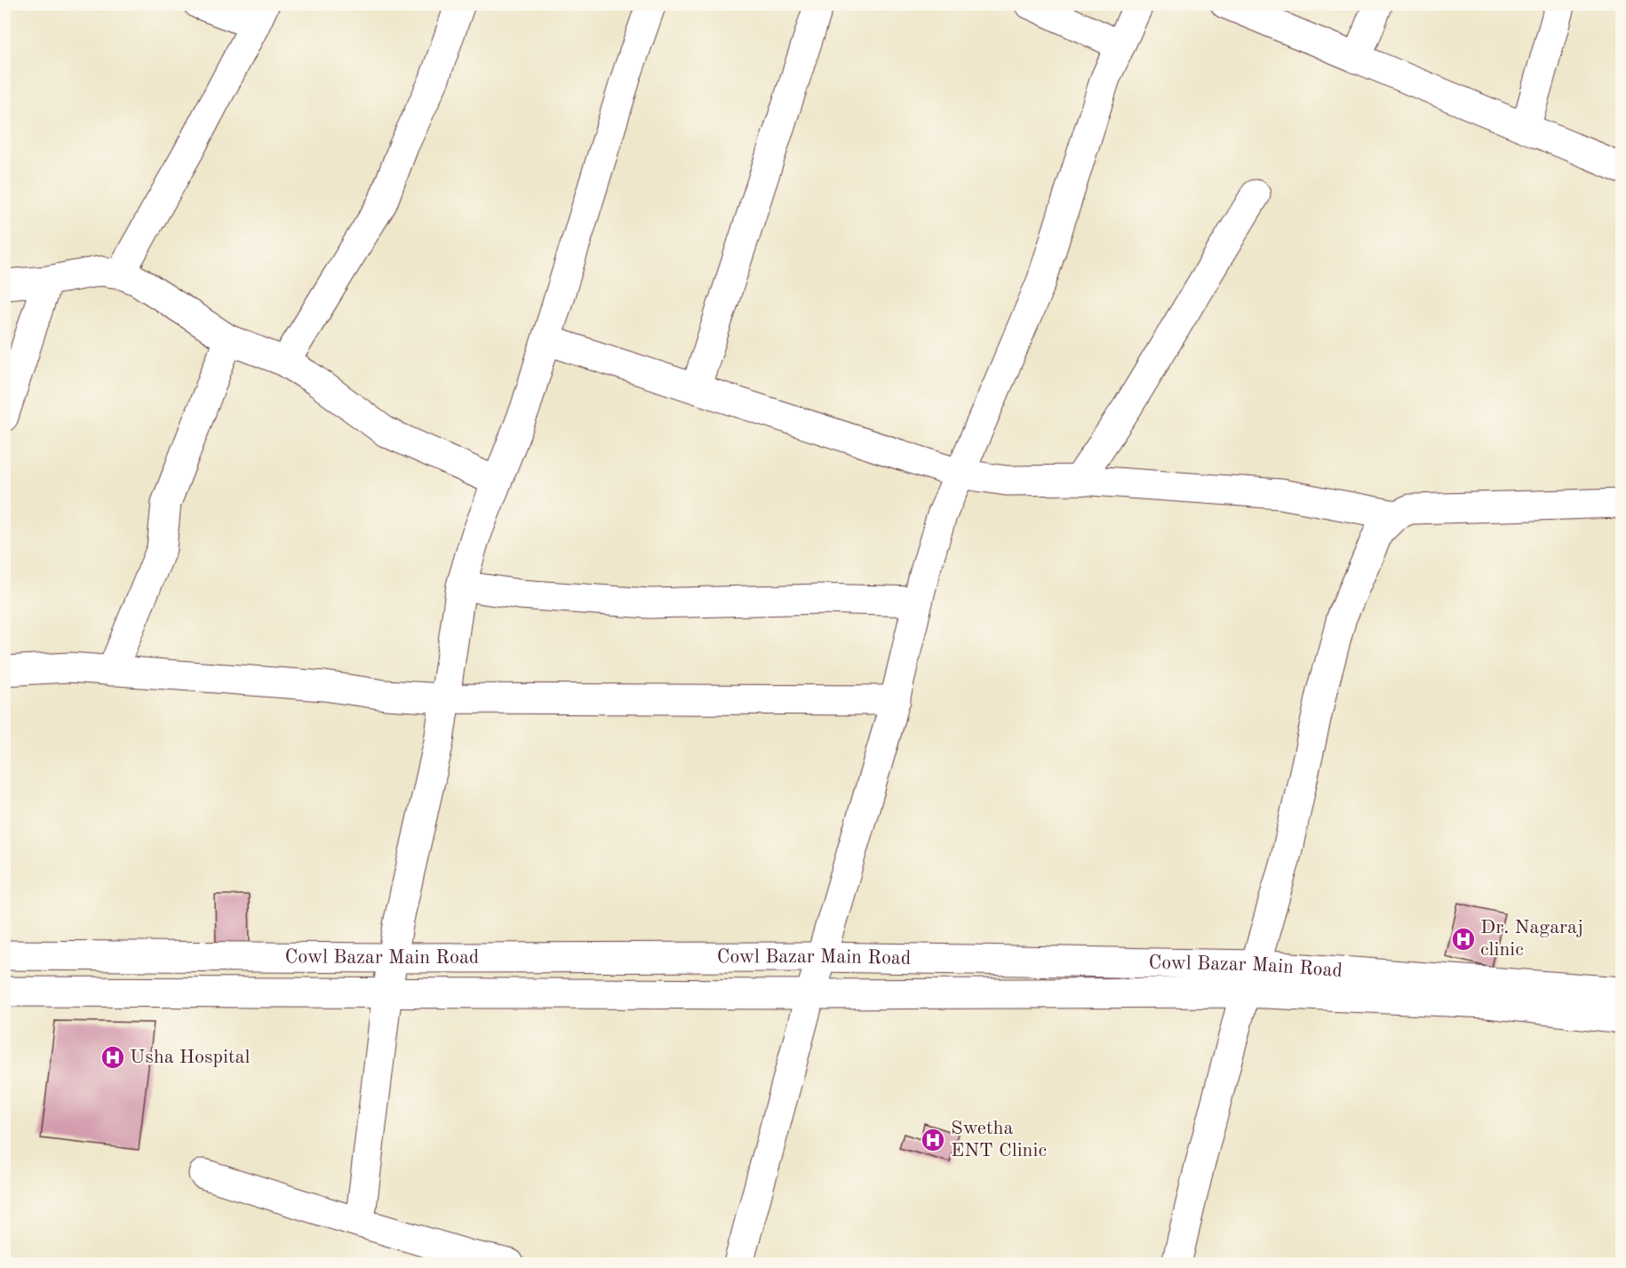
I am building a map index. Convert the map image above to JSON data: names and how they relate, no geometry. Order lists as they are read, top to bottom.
{
  "streets": {
    "street": ["Cowl Bazar Main Road"]
  },
  "places": {
    "hospital": ["Dr. Nagaraj clinic", "Usha Hospital", "Swetha ENT Clinic"]
  }
}
